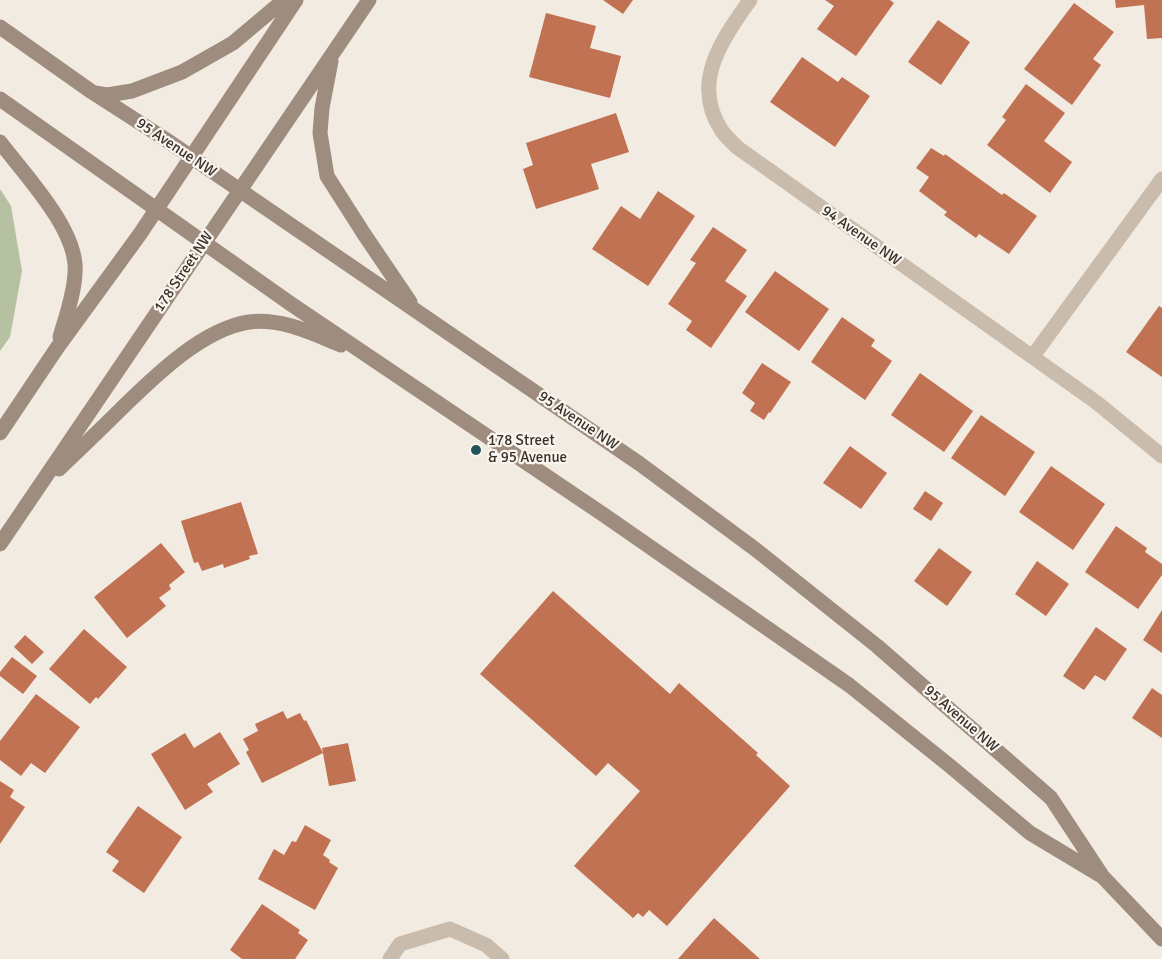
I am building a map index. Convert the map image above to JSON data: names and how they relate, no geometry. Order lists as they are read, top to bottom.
{
  "streets": {
    "main road": ["95 Avenue NW", "178 Street NW"],
    "street": ["94 Avenue NW"]
  },
  "crossings": [
    ["95 Avenue NW", "178 Street NW"]
  ],
  "places": ["178 Street & 95 Avenue"]
}
